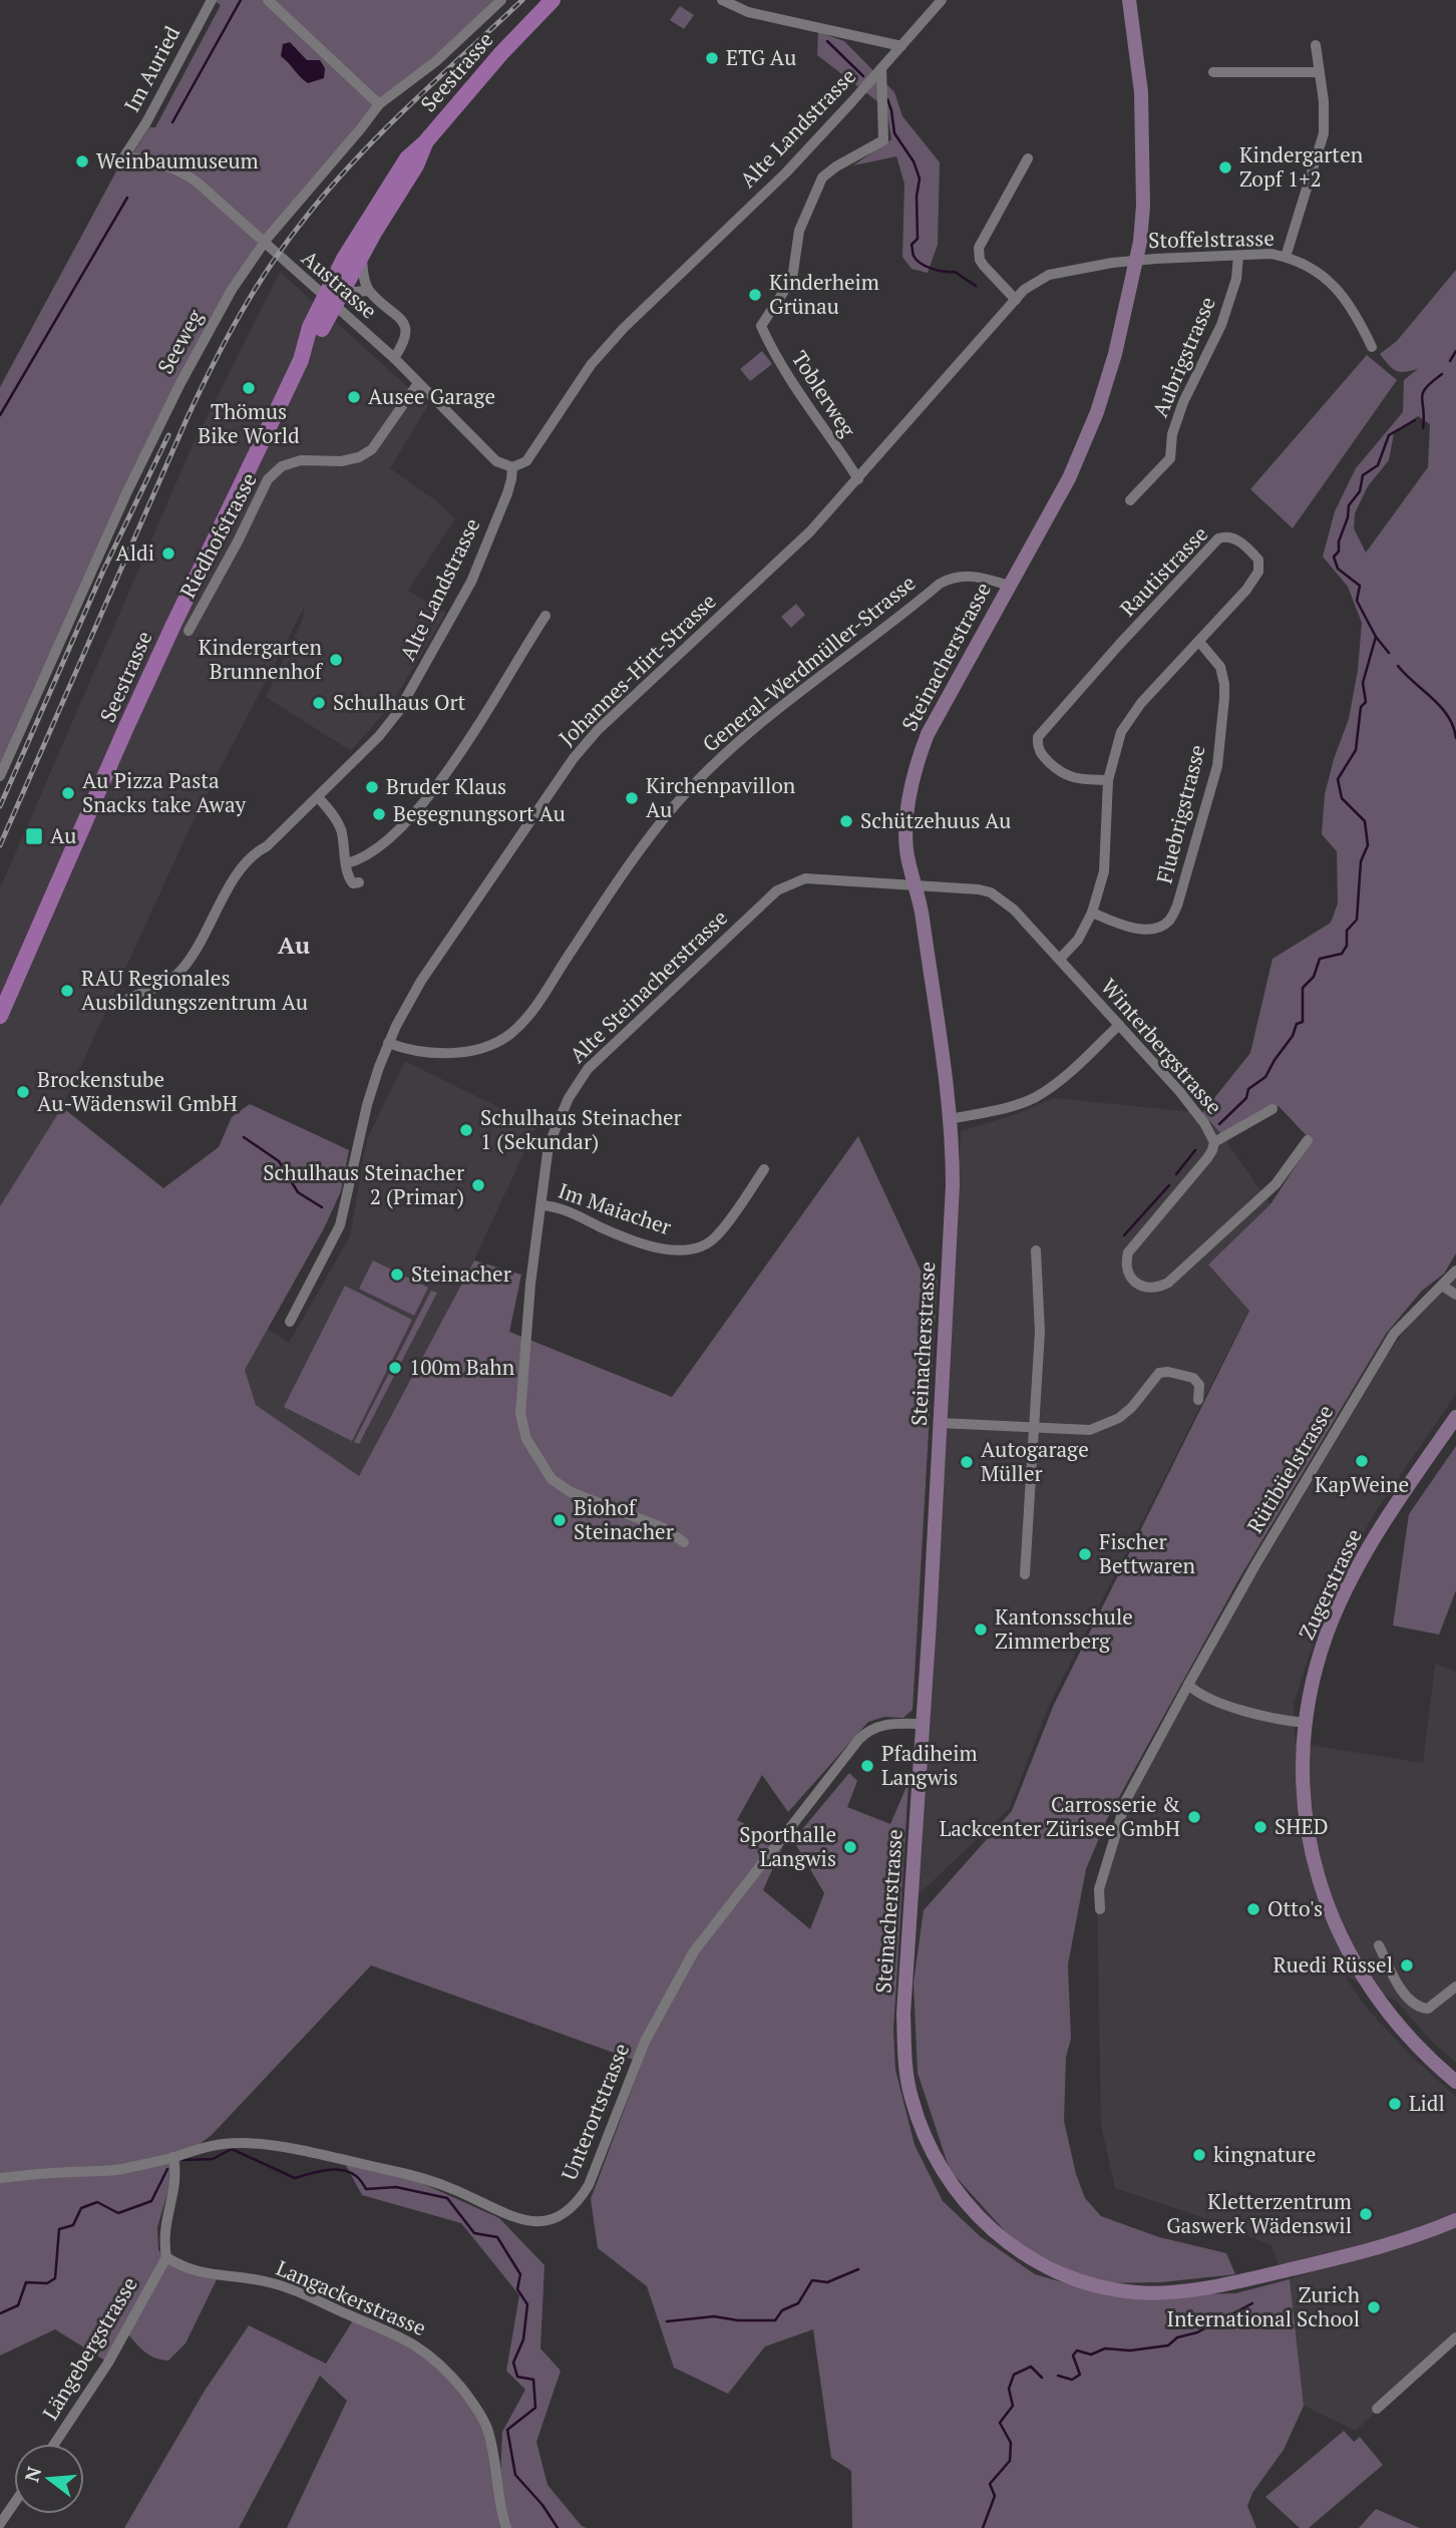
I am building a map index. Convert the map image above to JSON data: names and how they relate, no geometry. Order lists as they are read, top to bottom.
{
  "streets": {
    "main road": ["Seestrasse"],
    "street": [
      "Im Auried",
      "Alte Landstrasse",
      "Stoffelstrasse",
      "Austrasse",
      "Seeweg",
      "Aubrigstrasse",
      "Toblerweg",
      "Riedhofstrasse",
      "Rautistrasse",
      "Steinacherstrasse",
      "General-Werdmüller-Strasse",
      "Johannes-Hirt-Strasse",
      "Fluebrigstrasse",
      "Alte Steinacherstrasse",
      "Winterbergstrasse",
      "Im Maiacher",
      "Rütibüelstrasse",
      "Zugerstrasse",
      "Unterortstrasse",
      "Langackerstrasse",
      "Längebergstrasse"
    ]
  },
  "crossings": [
    ["Im Auried", "Austrasse"],
    ["Alte Landstrasse", "Austrasse"],
    ["Alte Landstrasse", "Toblerweg"],
    ["Stoffelstrasse", "Aubrigstrasse"],
    ["Stoffelstrasse", "Steinacherstrasse"],
    ["Stoffelstrasse", "Johannes-Hirt-Strasse"],
    ["Austrasse", "Riedhofstrasse"],
    ["Toblerweg", "Johannes-Hirt-Strasse"],
    ["Rautistrasse", "Fluebrigstrasse"],
    ["Steinacherstrasse", "General-Werdmüller-Strasse"],
    ["Steinacherstrasse", "Johannes-Hirt-Strasse"],
    ["Steinacherstrasse", "Alte Steinacherstrasse"],
    ["Steinacherstrasse", "Winterbergstrasse"],
    ["Steinacherstrasse", "Unterortstrasse"],
    ["General-Werdmüller-Strasse", "Johannes-Hirt-Strasse"],
    ["Alte Steinacherstrasse", "Winterbergstrasse"],
    ["Alte Steinacherstrasse", "Im Maiacher"],
    ["Langackerstrasse", "Längebergstrasse"]
  ],
  "districts": ["Au"],
  "places": {
    "other": [
      "ETG Au",
      "Weinbaumuseum",
      "Kindergarten Zopf 1+2",
      "Kinderheim Grünau",
      "Thömus Bike World",
      "Ausee Garage",
      "Aldi",
      "Kindergarten Brunnenhof",
      "Schulhaus Ort",
      "Bruder Klaus",
      "Au Pizza Pasta Snacks take Away",
      "Kirchenpavillon Au",
      "Begegnungsort Au",
      "Schützehuus Au",
      "RAU Regionales Ausbildungszentrum Au",
      "Brockenstube Au-Wädenswil GmbH",
      "Schulhaus Steinacher 1 (Sekundar)",
      "Schulhaus Steinacher 2 (Primar)",
      "Steinacher",
      "100m Bahn",
      "KapWeine",
      "Autogarage Müller",
      "Biohof Steinacher",
      "Fischer Bettwaren",
      "Kantonsschule Zimmerberg",
      "Pfadiheim Langwis",
      "Carrosserie & Lackcenter Zürisee GmbH",
      "SHED",
      "Sporthalle Langwis",
      "Otto's",
      "Ruedi Rüssel",
      "Lidl",
      "kingnature",
      "Kletterzentrum Gaswerk Wädenswil",
      "Zurich International School"
    ],
    "transit": ["Au"]
  },
  "north": "left"
}
